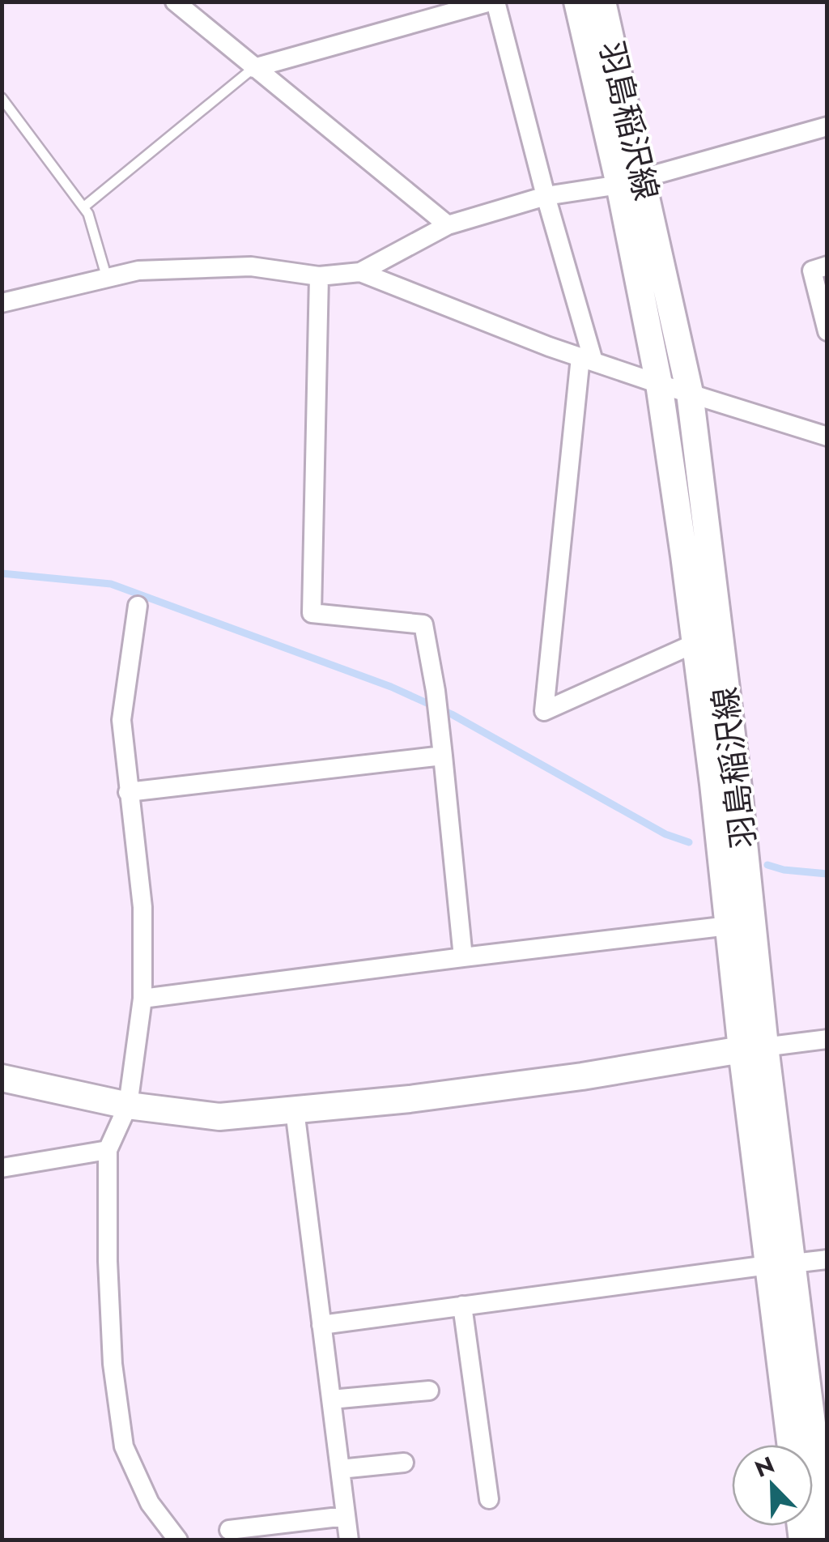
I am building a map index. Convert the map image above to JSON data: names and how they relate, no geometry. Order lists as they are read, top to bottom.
{
  "streets": {
    "main road": ["羽島稲沢線"]
  },
  "north": "top left"
}
